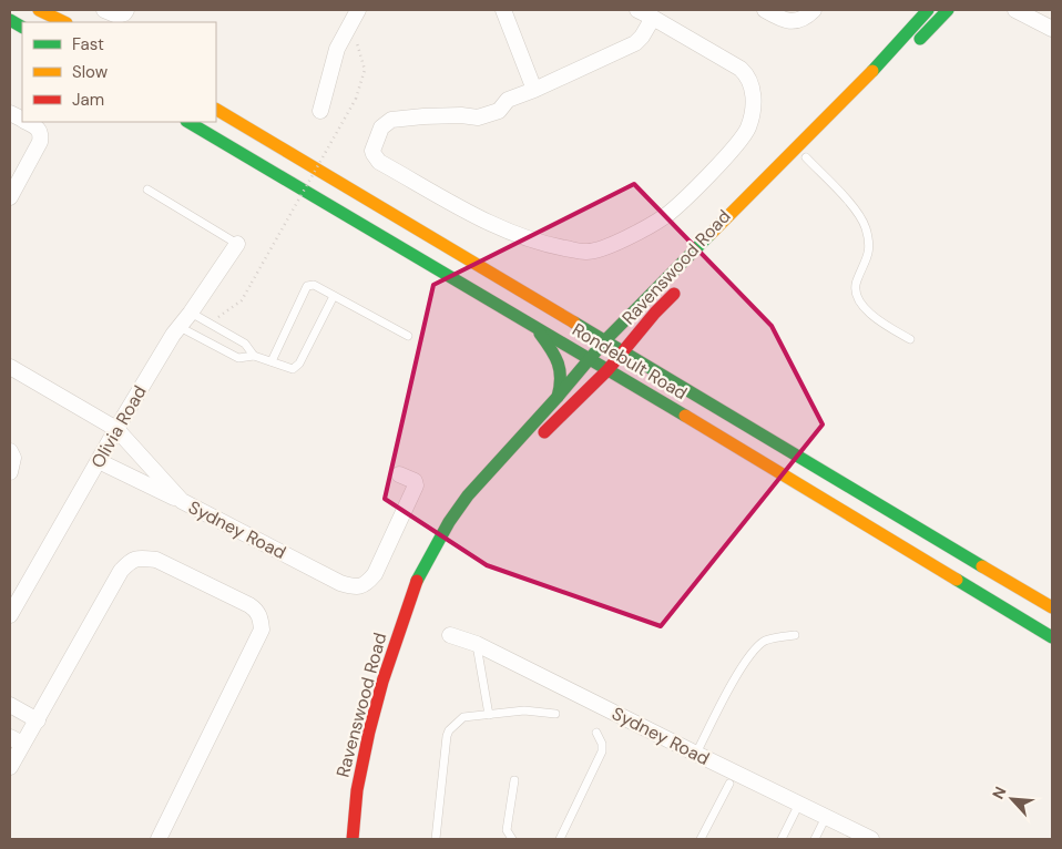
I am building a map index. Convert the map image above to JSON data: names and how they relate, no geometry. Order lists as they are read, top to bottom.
{
  "streets": {
    "main road": ["Ravenswood Road", "Rondebult Road"],
    "street": ["Olivia Road", "Sydney Road"]
  },
  "crossings": [
    ["Ravenswood Road", "Rondebult Road"],
    ["Olivia Road", "Sydney Road"]
  ],
  "legend": ["Fast", "Slow", "Jam"],
  "north": "top left"
}
